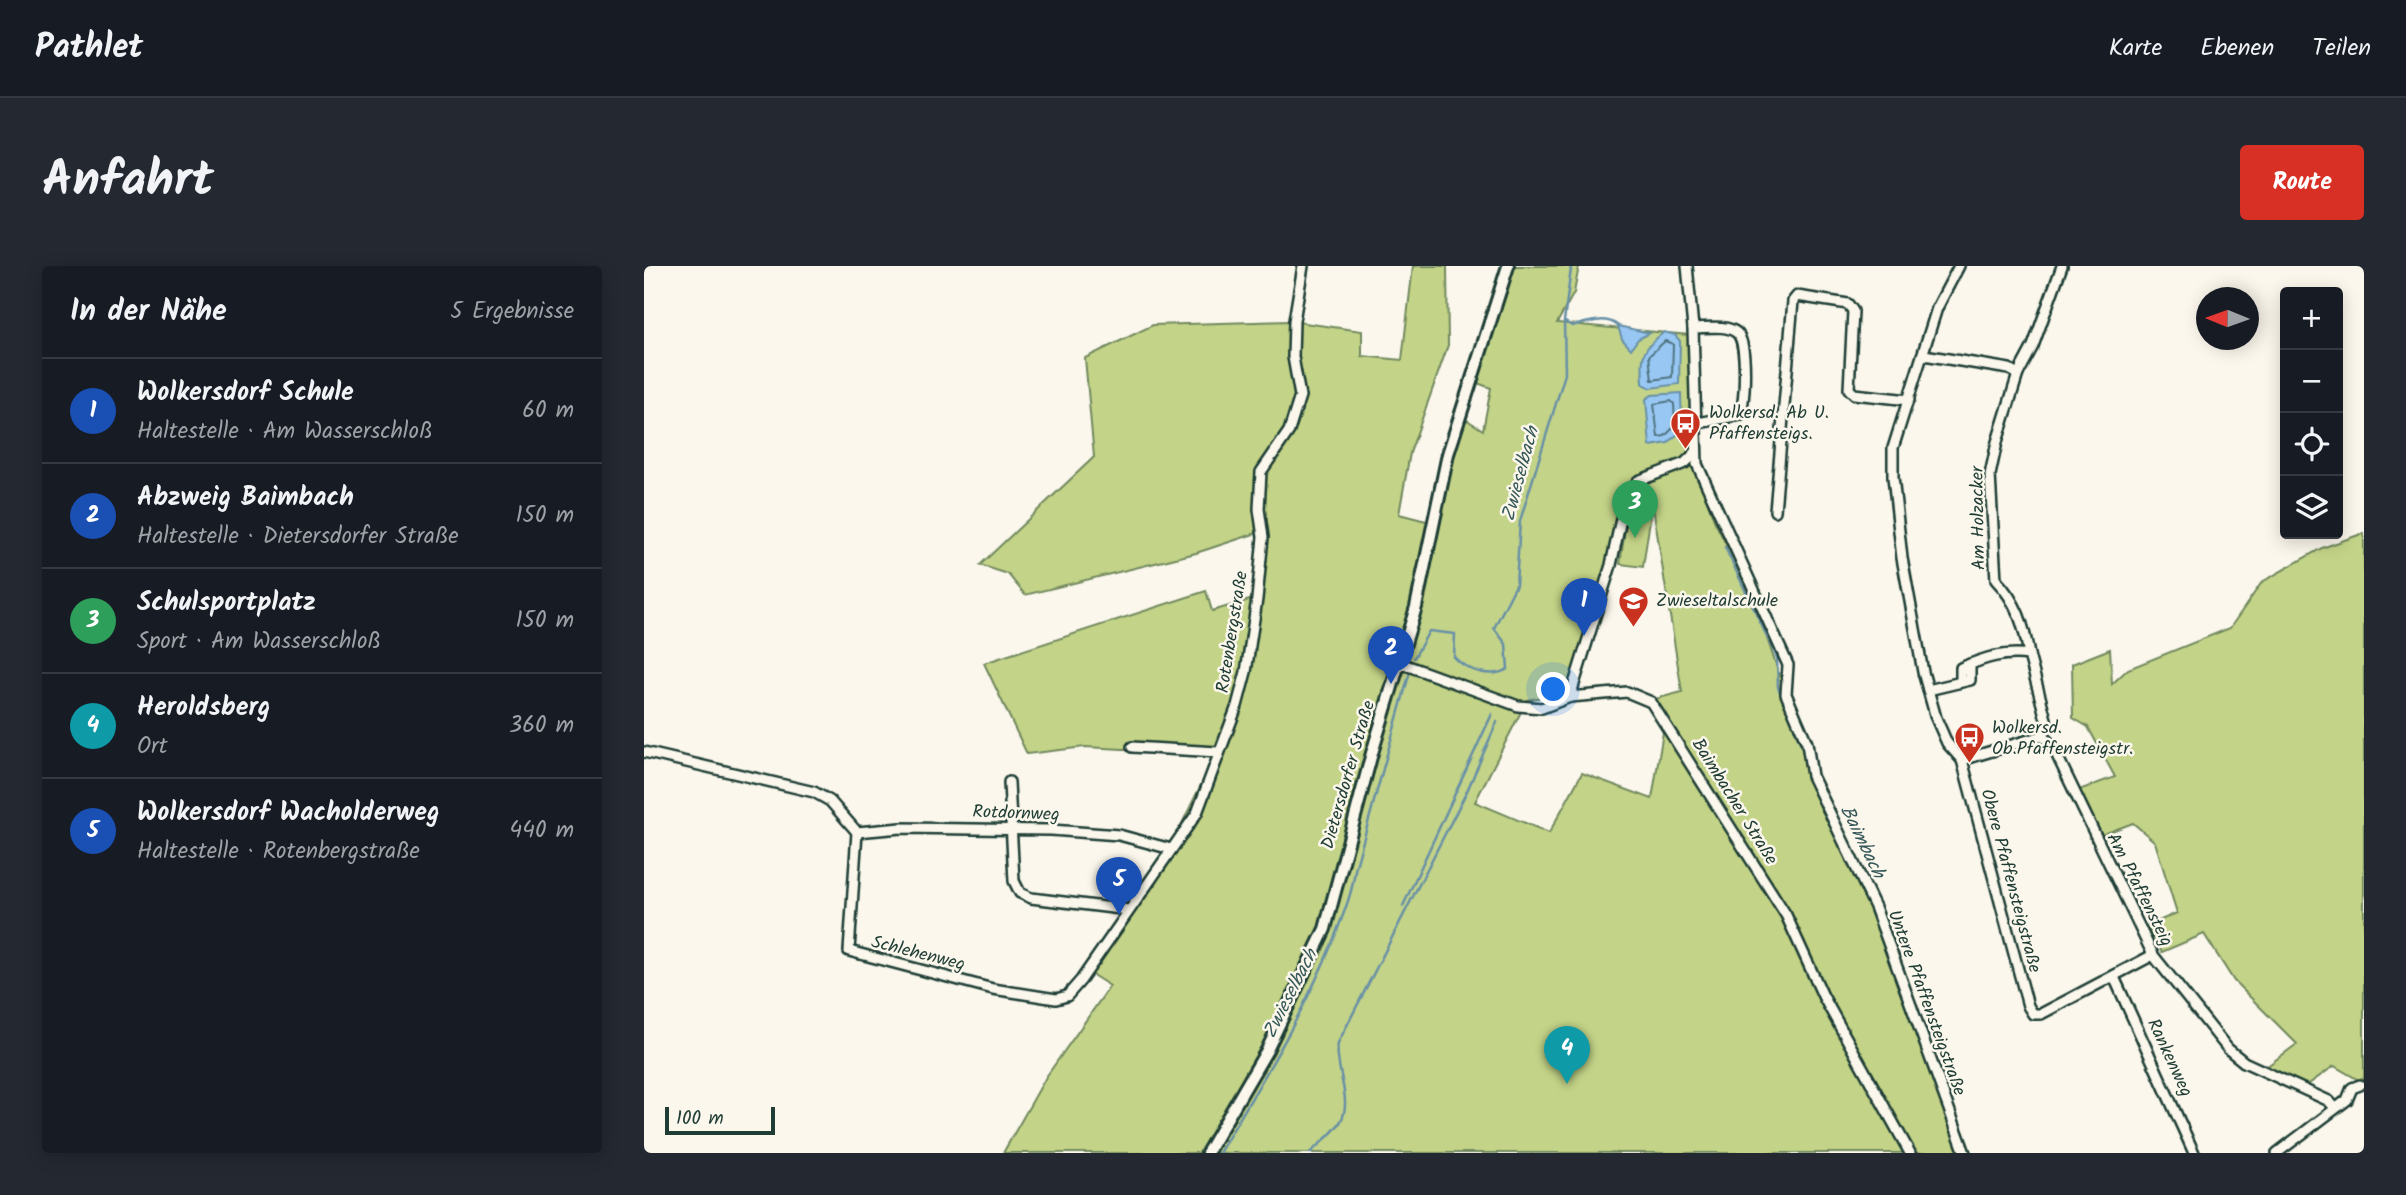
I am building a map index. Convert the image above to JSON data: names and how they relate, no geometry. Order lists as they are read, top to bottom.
{
  "streets": {
    "street": [
      "Am Holzacker",
      "Rotenbergstraße",
      "Dietersdorfer Straße",
      "Baimbacher Straße",
      "Rotdornweg",
      "Obere Pfaffensteigstraße",
      "Am Pfaffensteig",
      "Schlehenweg",
      "Untere Pfaffensteigstraße",
      "Rankenweg"
    ]
  },
  "crossings": [
    ["Am Holzacker", "Am Pfaffensteig"],
    ["Rotenbergstraße", "Rotdornweg"],
    ["Rotenbergstraße", "Schlehenweg"],
    ["Dietersdorfer Straße", "Baimbacher Straße"],
    ["Rotdornweg", "Schlehenweg"],
    ["Obere Pfaffensteigstraße", "Am Pfaffensteig"],
    ["Obere Pfaffensteigstraße", "Rankenweg"]
  ],
  "water": ["Zwieselbach", "Baimbach"],
  "places": {
    "bus stop": ["Wolkersd. Ab U. Pfaffensteigs.", "Wolkersd. Ob.Pfaffensteigstr."],
    "school or university": ["Zwieseltalschule"]
  },
  "scale_bar": "100 m",
  "north": "left",
  "page": {
    "header": "Pathlet",
    "nav": ["Karte", "Ebenen", "Teilen"],
    "title": "Anfahrt",
    "buttons": "Route",
    "heading": ["In der Nähe", "5 Ergebnisse"],
    "map_buttons": ["+", "−"],
    "list": [
      {
        "mark": "1",
        "name": "Wolkersdorf Schule",
        "note": "Haltestelle · Am Wasserschloß",
        "value": "60 m"
      },
      {
        "mark": "2",
        "name": "Abzweig Baimbach",
        "note": "Haltestelle · Dietersdorfer Straße",
        "value": "150 m"
      },
      {
        "mark": "3",
        "name": "Schulsportplatz",
        "note": "Sport · Am Wasserschloß",
        "value": "150 m"
      },
      {
        "mark": "4",
        "name": "Heroldsberg",
        "note": "Ort",
        "value": "360 m"
      },
      {
        "mark": "5",
        "name": "Wolkersdorf Wacholderweg",
        "note": "Haltestelle · Rotenbergstraße",
        "value": "440 m"
      }
    ],
    "pins": [
      "3",
      "1",
      "2",
      "5",
      "4"
    ],
    "scale": "100 m"
  }
}
